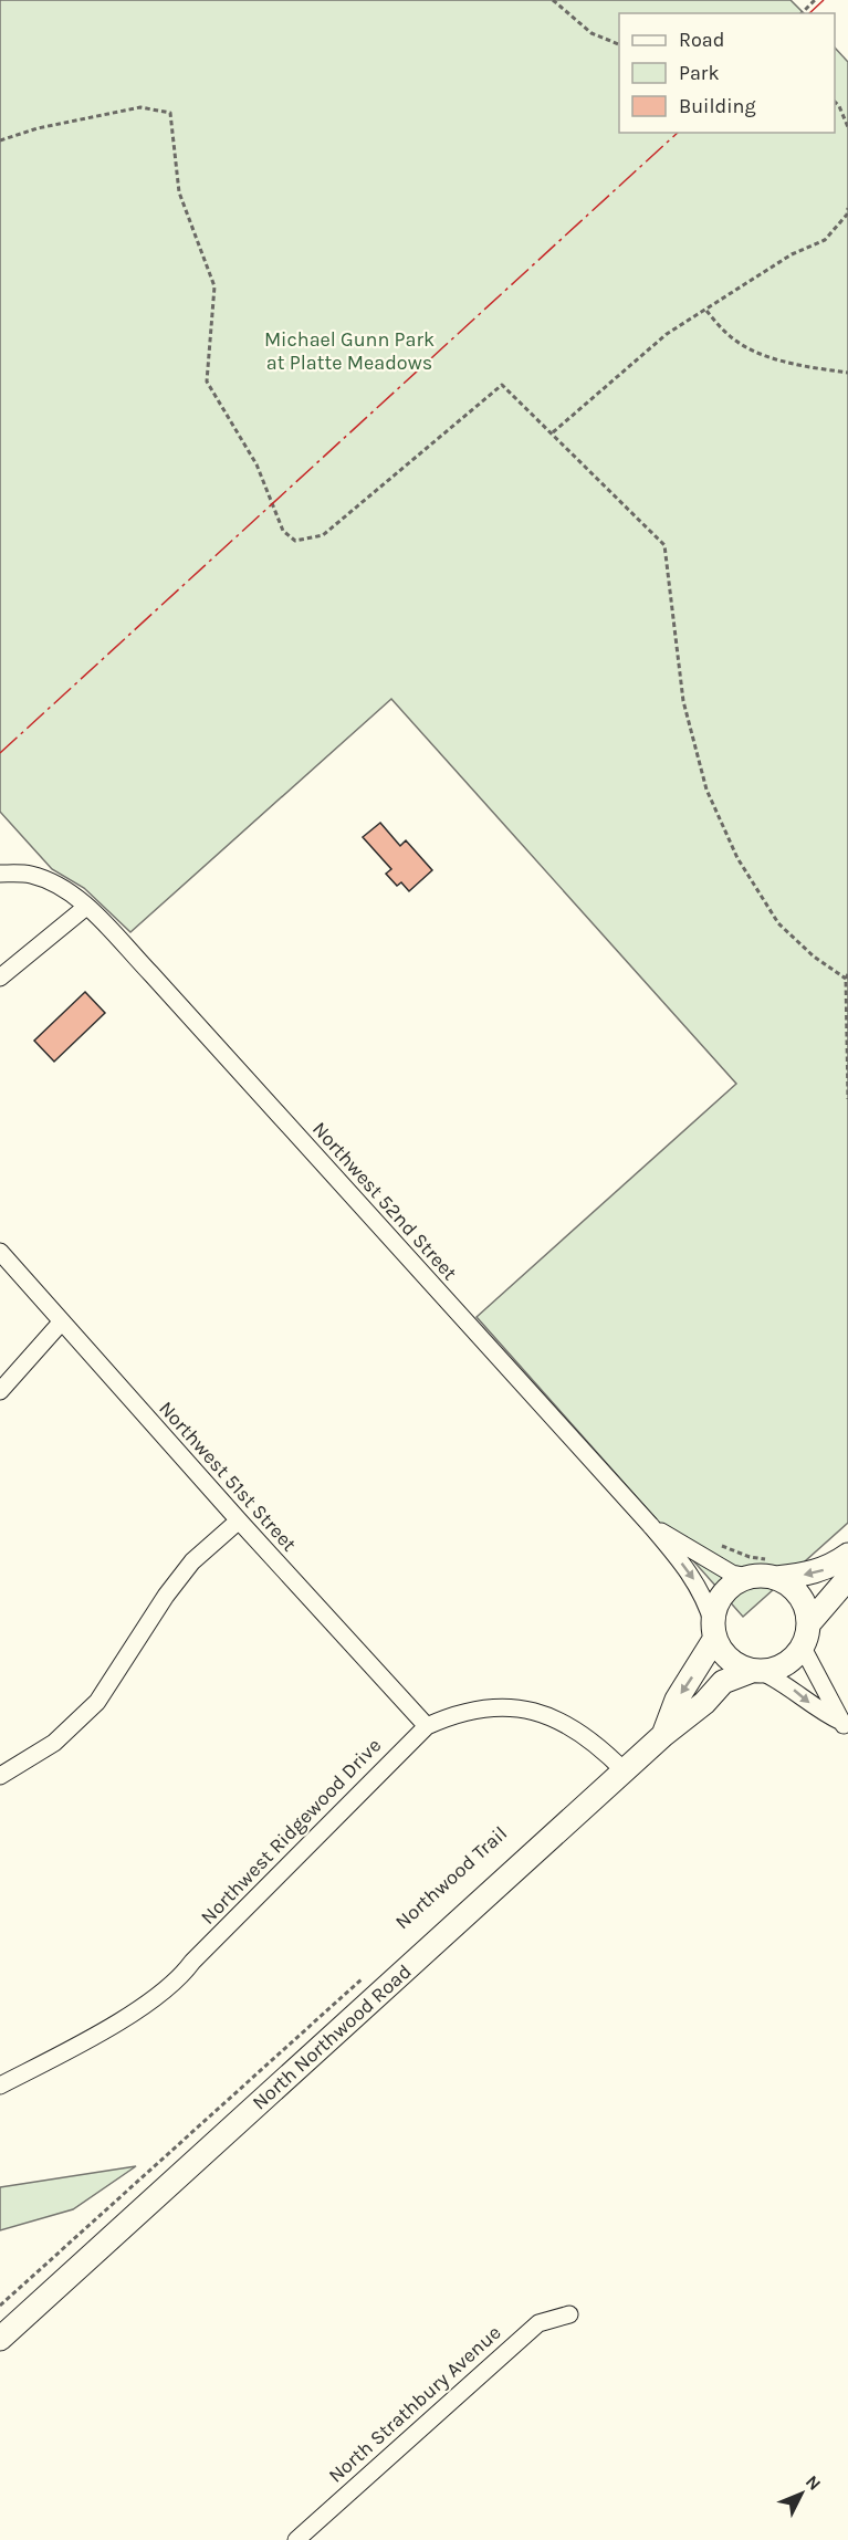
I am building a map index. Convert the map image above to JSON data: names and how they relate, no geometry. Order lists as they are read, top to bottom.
{
  "streets": {
    "street": [
      "Northwest 52nd Street",
      "Northwest 51st Street",
      "Northwest Ridgewood Drive",
      "North Northwood Road",
      "North Strathbury Avenue"
    ]
  },
  "crossings": [
    ["Northwest 52nd Street", "North Northwood Road"],
    ["Northwest 51st Street", "Northwest Ridgewood Drive"],
    ["Northwest Ridgewood Drive", "North Northwood Road"]
  ],
  "parks": ["Michael Gunn Park at Platte Meadows"],
  "legend": ["Road", "Park", "Building"],
  "north": "top right"
}
